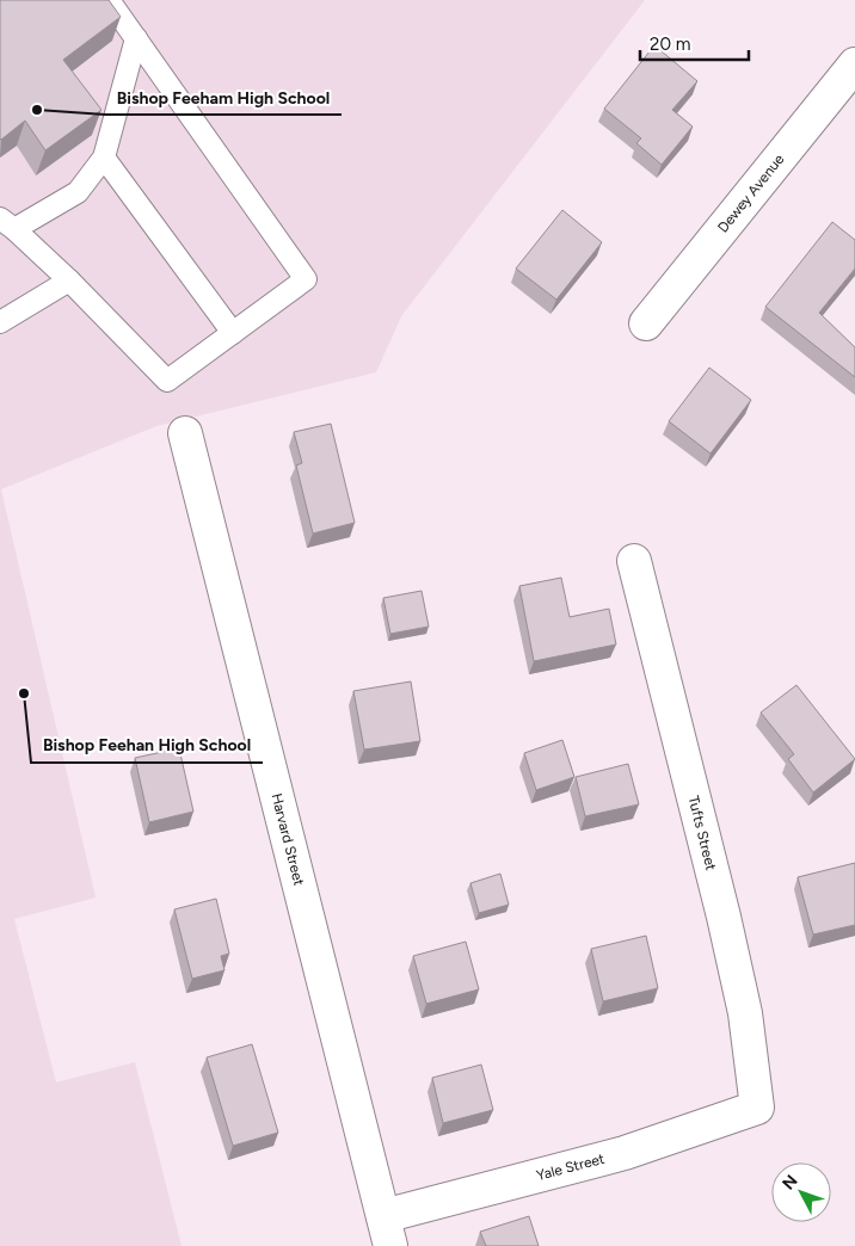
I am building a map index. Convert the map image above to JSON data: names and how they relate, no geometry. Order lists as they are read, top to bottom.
{
  "streets": {
    "street": [
      "Dewey Avenue",
      "Tufts Street",
      "Harvard Street",
      "Yale Street"
    ]
  },
  "crossings": [
    ["Tufts Street", "Yale Street"],
    ["Harvard Street", "Yale Street"]
  ],
  "places": ["Bishop Feeham High School", "Bishop Feehan High School"],
  "scale_bar": "20 m",
  "north": "top left"
}
